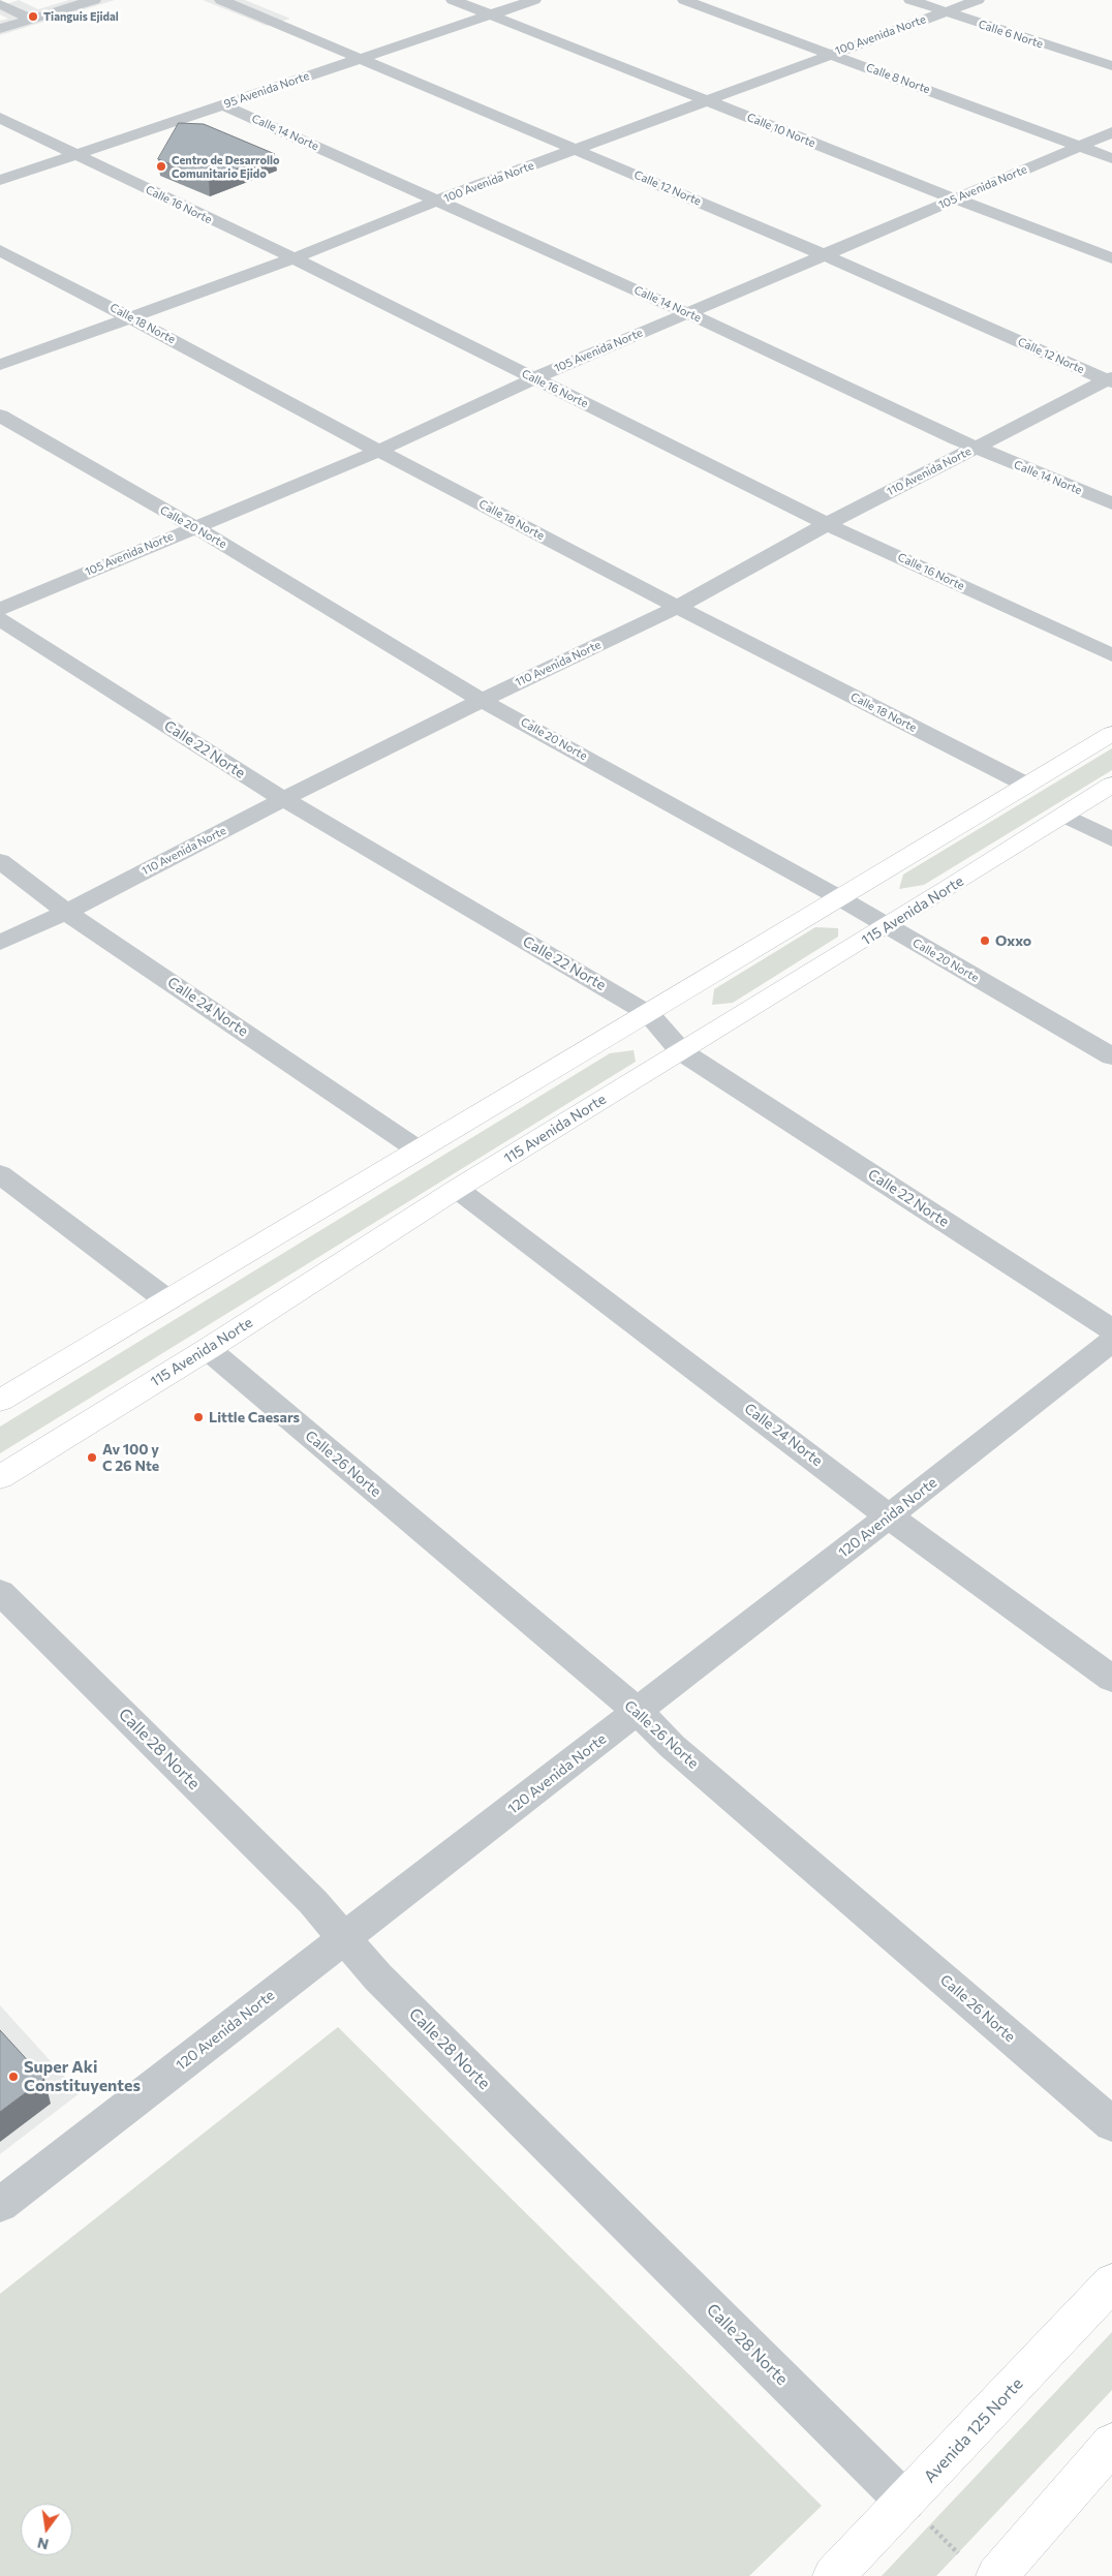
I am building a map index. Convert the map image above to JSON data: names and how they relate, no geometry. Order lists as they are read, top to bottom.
{
  "streets": {
    "main road": ["115 Avenida Norte", "Avenida 125 Norte"],
    "street": [
      "Calle 6 Norte",
      "100 Avenida Norte",
      "Calle 8 Norte",
      "95 Avenida Norte",
      "Calle 10 Norte",
      "Calle 14 Norte",
      "105 Avenida Norte",
      "Calle 12 Norte",
      "Calle 16 Norte",
      "Calle 18 Norte",
      "110 Avenida Norte",
      "Calle 20 Norte",
      "Calle 22 Norte",
      "Calle 24 Norte",
      "Calle 26 Norte",
      "120 Avenida Norte",
      "Calle 28 Norte"
    ]
  },
  "crossings": [
    ["Calle 6 Norte", "100 Avenida Norte"],
    ["100 Avenida Norte", "Calle 8 Norte"],
    ["100 Avenida Norte", "Calle 10 Norte"],
    ["100 Avenida Norte", "Calle 14 Norte"],
    ["100 Avenida Norte", "Calle 12 Norte"],
    ["100 Avenida Norte", "Calle 16 Norte"],
    ["100 Avenida Norte", "Calle 18 Norte"],
    ["Calle 8 Norte", "105 Avenida Norte"],
    ["95 Avenida Norte", "Calle 10 Norte"],
    ["95 Avenida Norte", "Calle 14 Norte"],
    ["95 Avenida Norte", "Calle 12 Norte"],
    ["95 Avenida Norte", "Calle 16 Norte"],
    ["Calle 10 Norte", "105 Avenida Norte"],
    ["Calle 14 Norte", "105 Avenida Norte"],
    ["Calle 14 Norte", "110 Avenida Norte"],
    ["105 Avenida Norte", "Calle 12 Norte"],
    ["105 Avenida Norte", "Calle 16 Norte"],
    ["105 Avenida Norte", "Calle 18 Norte"],
    ["105 Avenida Norte", "Calle 20 Norte"],
    ["Calle 12 Norte", "110 Avenida Norte"],
    ["Calle 16 Norte", "110 Avenida Norte"],
    ["Calle 18 Norte", "110 Avenida Norte"],
    ["110 Avenida Norte", "Calle 20 Norte"],
    ["110 Avenida Norte", "Calle 22 Norte"],
    ["110 Avenida Norte", "Calle 24 Norte"],
    ["Calle 20 Norte", "115 Avenida Norte"],
    ["Calle 22 Norte", "115 Avenida Norte"],
    ["115 Avenida Norte", "Calle 24 Norte"],
    ["115 Avenida Norte", "Calle 26 Norte"],
    ["Calle 24 Norte", "120 Avenida Norte"],
    ["Calle 26 Norte", "120 Avenida Norte"],
    ["120 Avenida Norte", "Calle 28 Norte"],
    ["Calle 28 Norte", "Avenida 125 Norte"]
  ],
  "places": [
    "Tianguis Ejidal",
    "Centro de Desarrollo Comunitario Ejido",
    "Oxxo",
    "Little Caesars",
    "Av 100 y C 26 Nte",
    "Super Aki Constituyentes"
  ],
  "north": "bottom"
}
